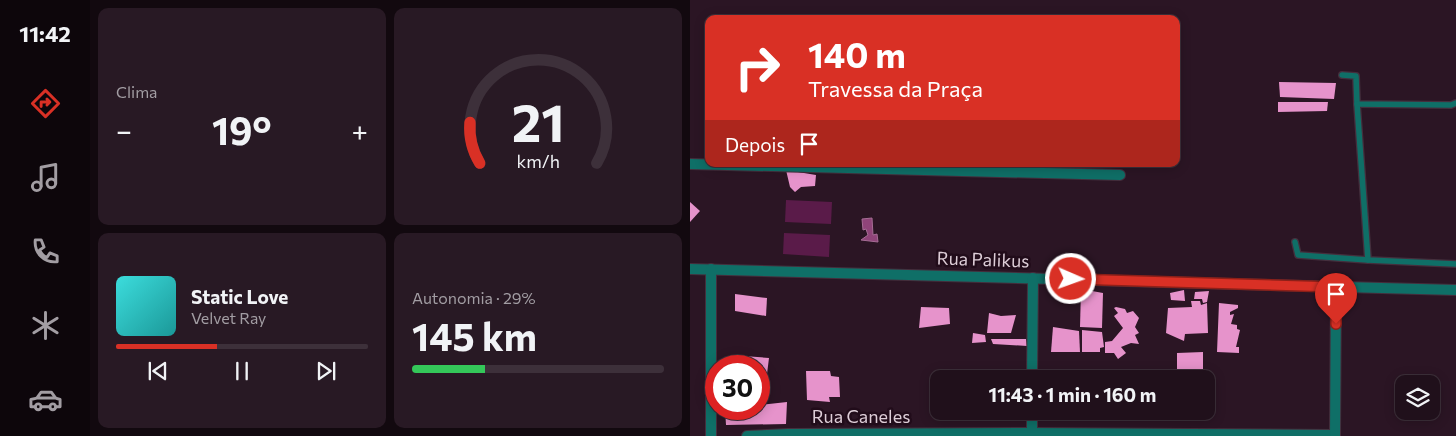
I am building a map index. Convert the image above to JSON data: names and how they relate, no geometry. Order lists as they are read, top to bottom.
{
  "streets": {
    "street": ["Rua Palikus", "Rua Caneles"]
  },
  "page": {
    "tabs": "11:42",
    "tile": [
      "Clima",
      ["Autonomia · 29%", "145 km"]
    ],
    "turn": ["140 m", "Travessa da Praça"],
    "heat": ["−", "19°", "+"],
    "then": "Depois",
    "song": ["Static Love", "Velvet Ray"],
    "limit": "30",
    "trip": "11:43 · 1 min · 160 m",
    "gauge": ["21", "km/h"]
  }
}
